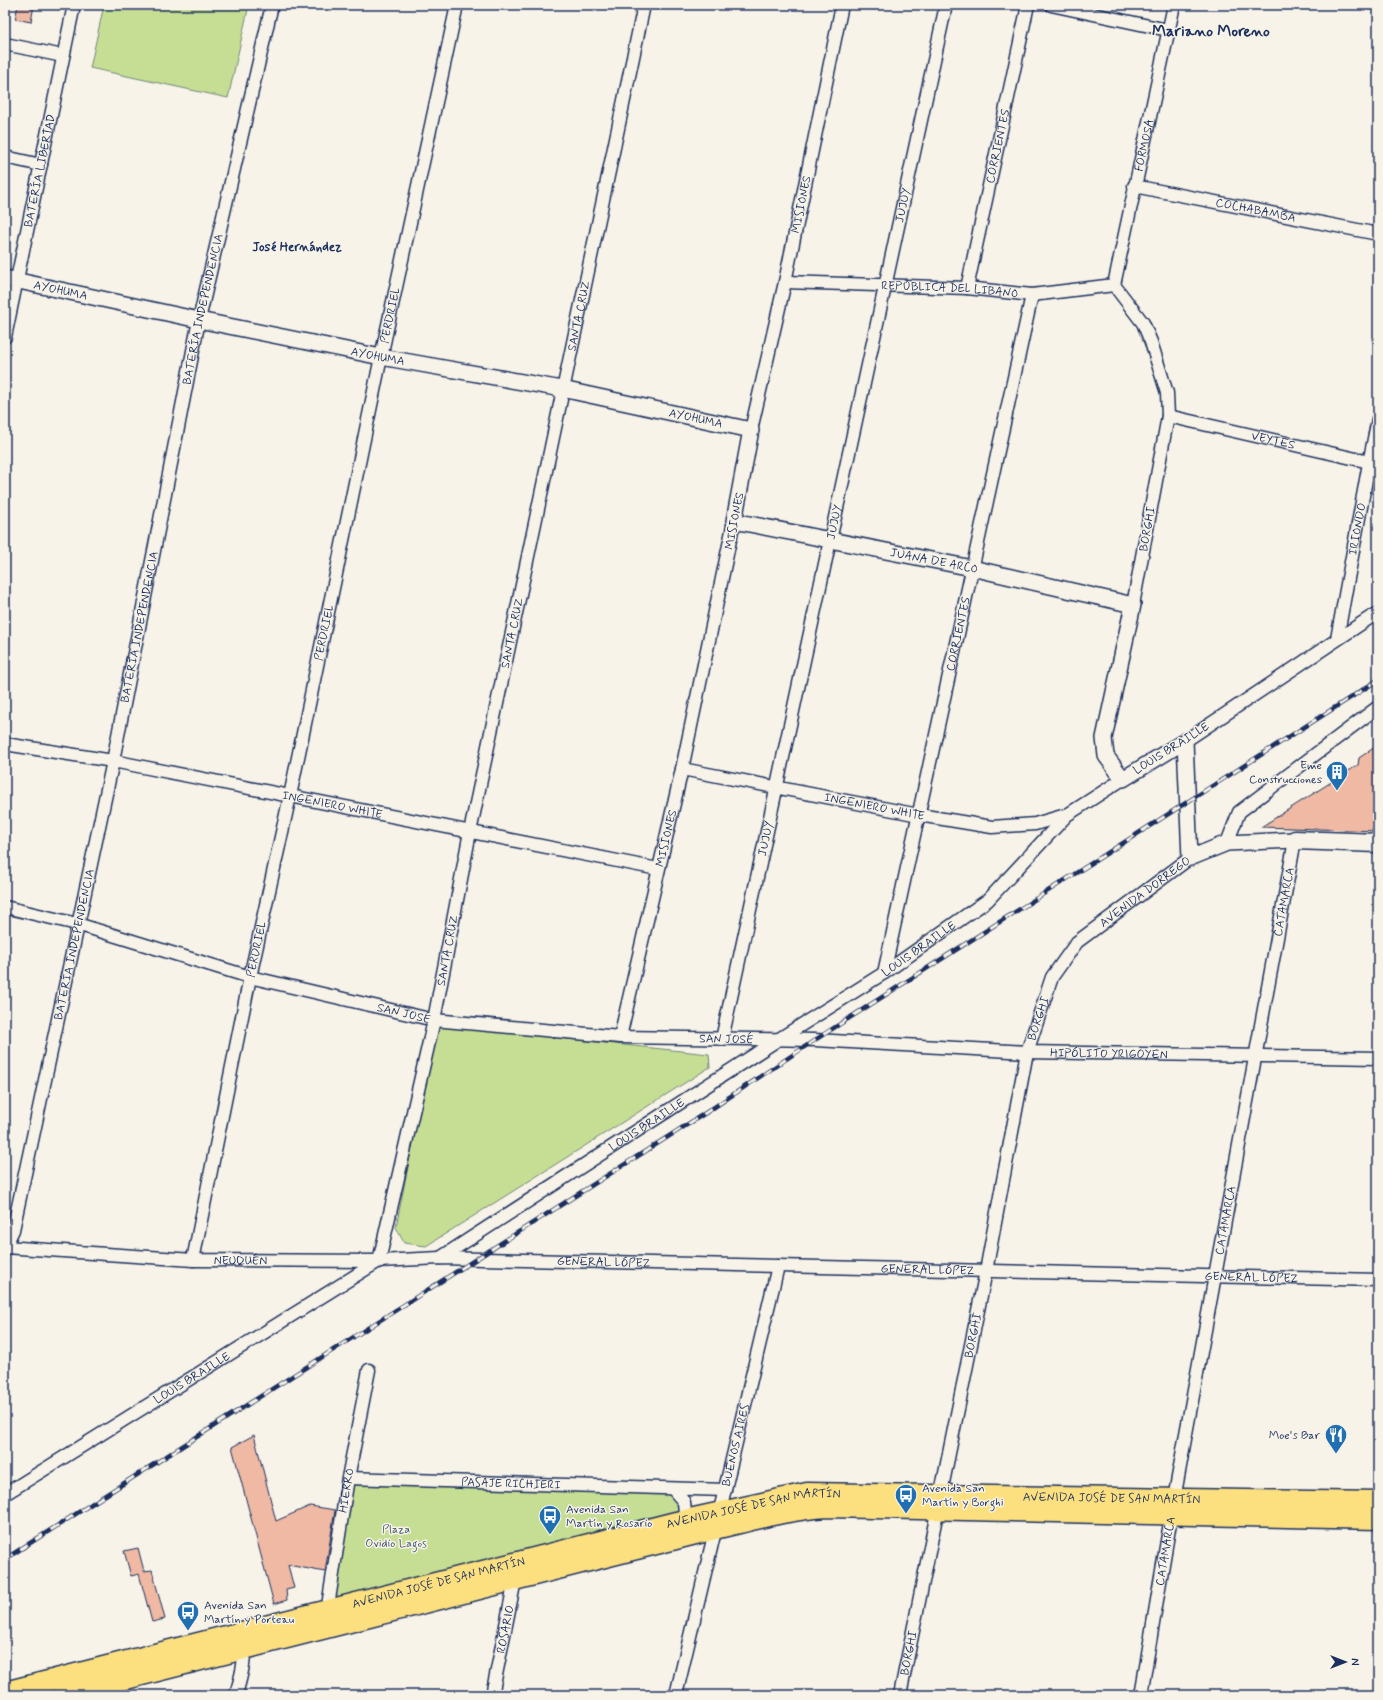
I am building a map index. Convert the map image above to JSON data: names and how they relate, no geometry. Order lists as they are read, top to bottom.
{
  "streets": {
    "main road": ["AVENIDA DORREGO", "AVENIDA JOSÉ DE SAN MARTÍN"],
    "street": [
      "FORMOSA",
      "CORRIENTES",
      "BATERÍA LIBERTAD",
      "MISIONES",
      "JUJUY",
      "COCHABAMBA",
      "REPÚBLICA DEL LIBANO",
      "AYOHUMA",
      "BATERÍA INDEPENDENCIA",
      "PERDRIEL",
      "SANTA CRUZ",
      "VEYTES",
      "BORGHI",
      "IRIONDO",
      "JUANA DE ARCO",
      "LOUIS BRAILLE",
      "INGENIERO WHITE",
      "CATAMARCA",
      "SAN JOSÉ",
      "HIPÓLITO YRIGOYEN",
      "NEUQUÉN",
      "GENERAL LÓPEZ",
      "BUENOS AIRES",
      "PASAJE RICHIERI",
      "HIERRO",
      "ROSARIO"
    ]
  },
  "crossings": [
    ["FORMOSA", "COCHABAMBA"],
    ["FORMOSA", "REPÚBLICA DEL LIBANO"],
    ["FORMOSA", "BORGHI"],
    ["CORRIENTES", "REPÚBLICA DEL LIBANO"],
    ["CORRIENTES", "JUANA DE ARCO"],
    ["CORRIENTES", "LOUIS BRAILLE"],
    ["CORRIENTES", "INGENIERO WHITE"],
    ["BATERÍA LIBERTAD", "AYOHUMA"],
    ["MISIONES", "REPÚBLICA DEL LIBANO"],
    ["MISIONES", "AYOHUMA"],
    ["MISIONES", "JUANA DE ARCO"],
    ["MISIONES", "INGENIERO WHITE"],
    ["MISIONES", "SAN JOSÉ"],
    ["JUJUY", "REPÚBLICA DEL LIBANO"],
    ["JUJUY", "JUANA DE ARCO"],
    ["JUJUY", "INGENIERO WHITE"],
    ["JUJUY", "SAN JOSÉ"],
    ["REPÚBLICA DEL LIBANO", "BORGHI"],
    ["AYOHUMA", "BATERÍA INDEPENDENCIA"],
    ["AYOHUMA", "PERDRIEL"],
    ["AYOHUMA", "SANTA CRUZ"],
    ["BATERÍA INDEPENDENCIA", "INGENIERO WHITE"],
    ["BATERÍA INDEPENDENCIA", "SAN JOSÉ"],
    ["BATERÍA INDEPENDENCIA", "NEUQUÉN"],
    ["PERDRIEL", "INGENIERO WHITE"],
    ["PERDRIEL", "SAN JOSÉ"],
    ["PERDRIEL", "NEUQUÉN"],
    ["SANTA CRUZ", "LOUIS BRAILLE"],
    ["SANTA CRUZ", "INGENIERO WHITE"],
    ["SANTA CRUZ", "SAN JOSÉ"],
    ["SANTA CRUZ", "NEUQUÉN"],
    ["VEYTES", "BORGHI"],
    ["VEYTES", "IRIONDO"],
    ["BORGHI", "JUANA DE ARCO"],
    ["BORGHI", "LOUIS BRAILLE"],
    ["BORGHI", "AVENIDA DORREGO"],
    ["BORGHI", "HIPÓLITO YRIGOYEN"],
    ["BORGHI", "GENERAL LÓPEZ"],
    ["BORGHI", "AVENIDA JOSÉ DE SAN MARTÍN"],
    ["IRIONDO", "LOUIS BRAILLE"],
    ["LOUIS BRAILLE", "INGENIERO WHITE"],
    ["LOUIS BRAILLE", "SAN JOSÉ"],
    ["LOUIS BRAILLE", "NEUQUÉN"],
    ["AVENIDA DORREGO", "CATAMARCA"],
    ["CATAMARCA", "HIPÓLITO YRIGOYEN"],
    ["CATAMARCA", "GENERAL LÓPEZ"],
    ["CATAMARCA", "AVENIDA JOSÉ DE SAN MARTÍN"],
    ["SAN JOSÉ", "HIPÓLITO YRIGOYEN"],
    ["NEUQUÉN", "GENERAL LÓPEZ"],
    ["GENERAL LÓPEZ", "BUENOS AIRES"],
    ["BUENOS AIRES", "PASAJE RICHIERI"],
    ["BUENOS AIRES", "AVENIDA JOSÉ DE SAN MARTÍN"],
    ["PASAJE RICHIERI", "HIERRO"],
    ["HIERRO", "AVENIDA JOSÉ DE SAN MARTÍN"],
    ["AVENIDA JOSÉ DE SAN MARTÍN", "ROSARIO"]
  ],
  "districts": ["Mariano Moreno", "José Hernández"],
  "parks": ["Plaza Ovidio Lagos"],
  "places": {
    "building": ["Eme Construcciones"],
    "restaurant": ["Moe's Bar"],
    "bus stop": ["Avenida San Martín y Borghi", "Avenida San Martín y Rosario", "Avenida San Martín y Porteau"]
  },
  "north": "right"
}
